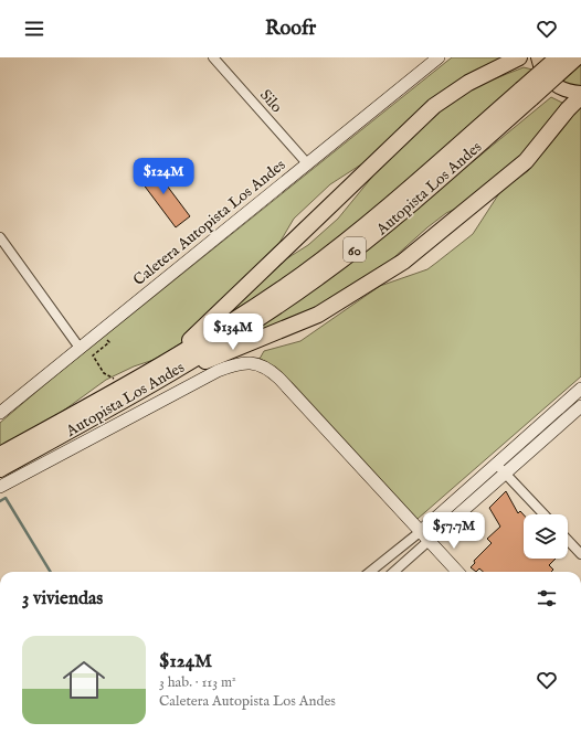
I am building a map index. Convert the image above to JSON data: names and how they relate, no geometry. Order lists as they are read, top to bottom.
{
  "streets": {
    "highway": ["Autopista Los Andes", "60"],
    "street": ["Silo", "Caletera Autopista Los Andes"]
  },
  "crossings": [
    ["Silo", "Caletera Autopista Los Andes"]
  ],
  "page": {
    "header": "Roofr",
    "price": ["$124M", "$134M", "$57.7M"],
    "heading": "3 viviendas",
    "list": [
      {
        "name": "$124M",
        "note": "3 hab. · 113 m² · Caletera Autopista Los Andes"
      }
    ]
  }
}
